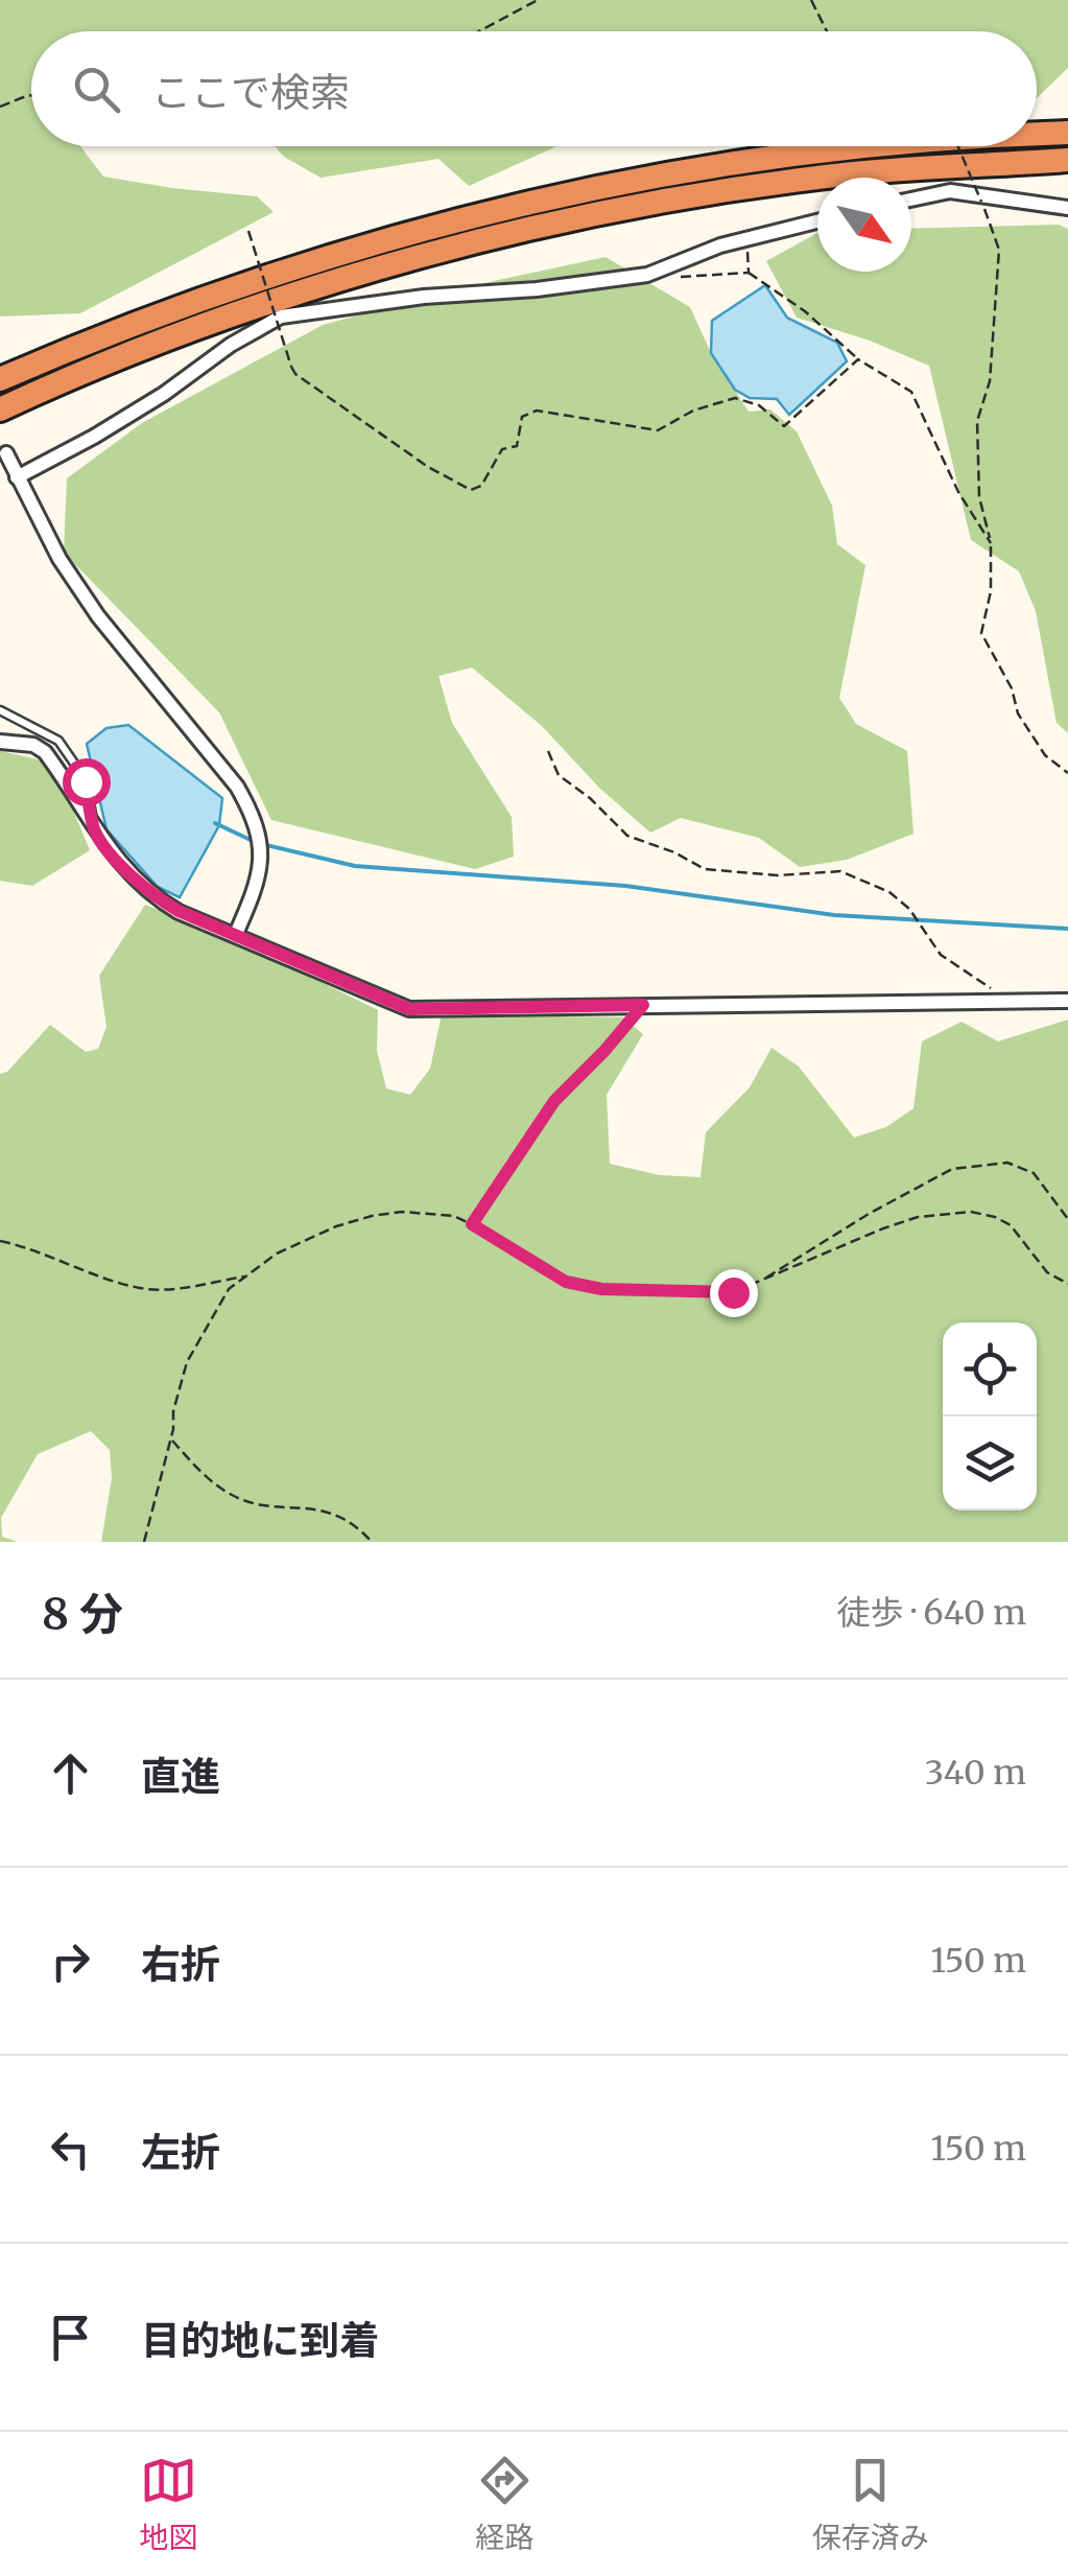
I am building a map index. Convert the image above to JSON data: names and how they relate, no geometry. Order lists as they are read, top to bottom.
{
  "north": "bottom right",
  "page": {
    "search": "ここで検索",
    "heading": ["8 分", "徒歩 · 640 m"],
    "list": [
      ["直進", "340 m"],
      ["右折", "150 m"],
      ["左折", "150 m"],
      "目的地に到着"
    ],
    "nav": ["地図", "経路", "保存済み"]
  }
}
